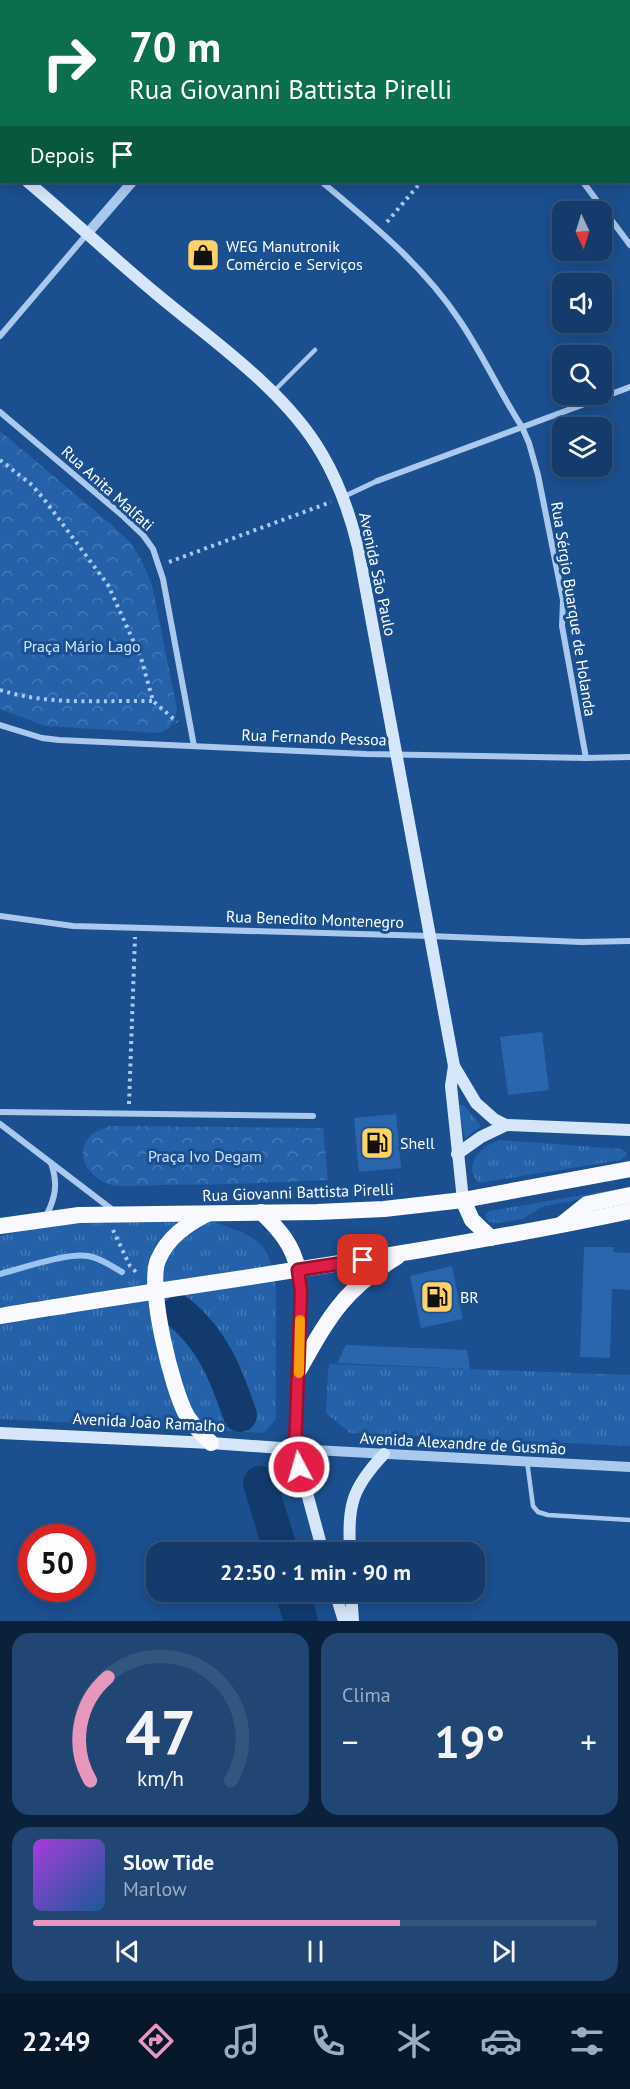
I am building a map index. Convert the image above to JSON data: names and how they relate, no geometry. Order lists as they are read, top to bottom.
{
  "streets": {
    "highway": ["Rua Giovanni Battista Pirelli"],
    "main road": ["Avenida São Paulo", "Avenida João Ramalho"],
    "street": [
      "Rua Anita Malfati",
      "Rua Sérgio Buarque de Holanda",
      "Rua Fernando Pessoa",
      "Rua Benedito Montenegro",
      "Avenida Alexandre de Gusmão"
    ]
  },
  "crossings": [
    ["Rua Anita Malfati", "Rua Fernando Pessoa"],
    ["Avenida São Paulo", "Rua Fernando Pessoa"],
    ["Avenida São Paulo", "Rua Benedito Montenegro"],
    ["Avenida São Paulo", "Rua Giovanni Battista Pirelli"],
    ["Rua Sérgio Buarque de Holanda", "Rua Fernando Pessoa"],
    ["Avenida João Ramalho", "Avenida Alexandre de Gusmão"]
  ],
  "parks": ["Praça Mário Lago", "Praça Ivo Degam"],
  "places": {
    "shop": ["WEG Manutronik Comércio e Serviços"],
    "fuel station": ["Shell", "BR"]
  },
  "north": "bottom",
  "page": {
    "turn": ["70 m", "Rua Giovanni Battista Pirelli"],
    "then": "Depois",
    "limit": "50",
    "trip": "22:50 · 1 min · 90 m",
    "tile": "Clima",
    "heat": ["−", "19°", "+"],
    "song": ["Slow Tide", "Marlow"],
    "tabs": "22:49",
    "gauge": ["47", "km/h"]
  }
}
